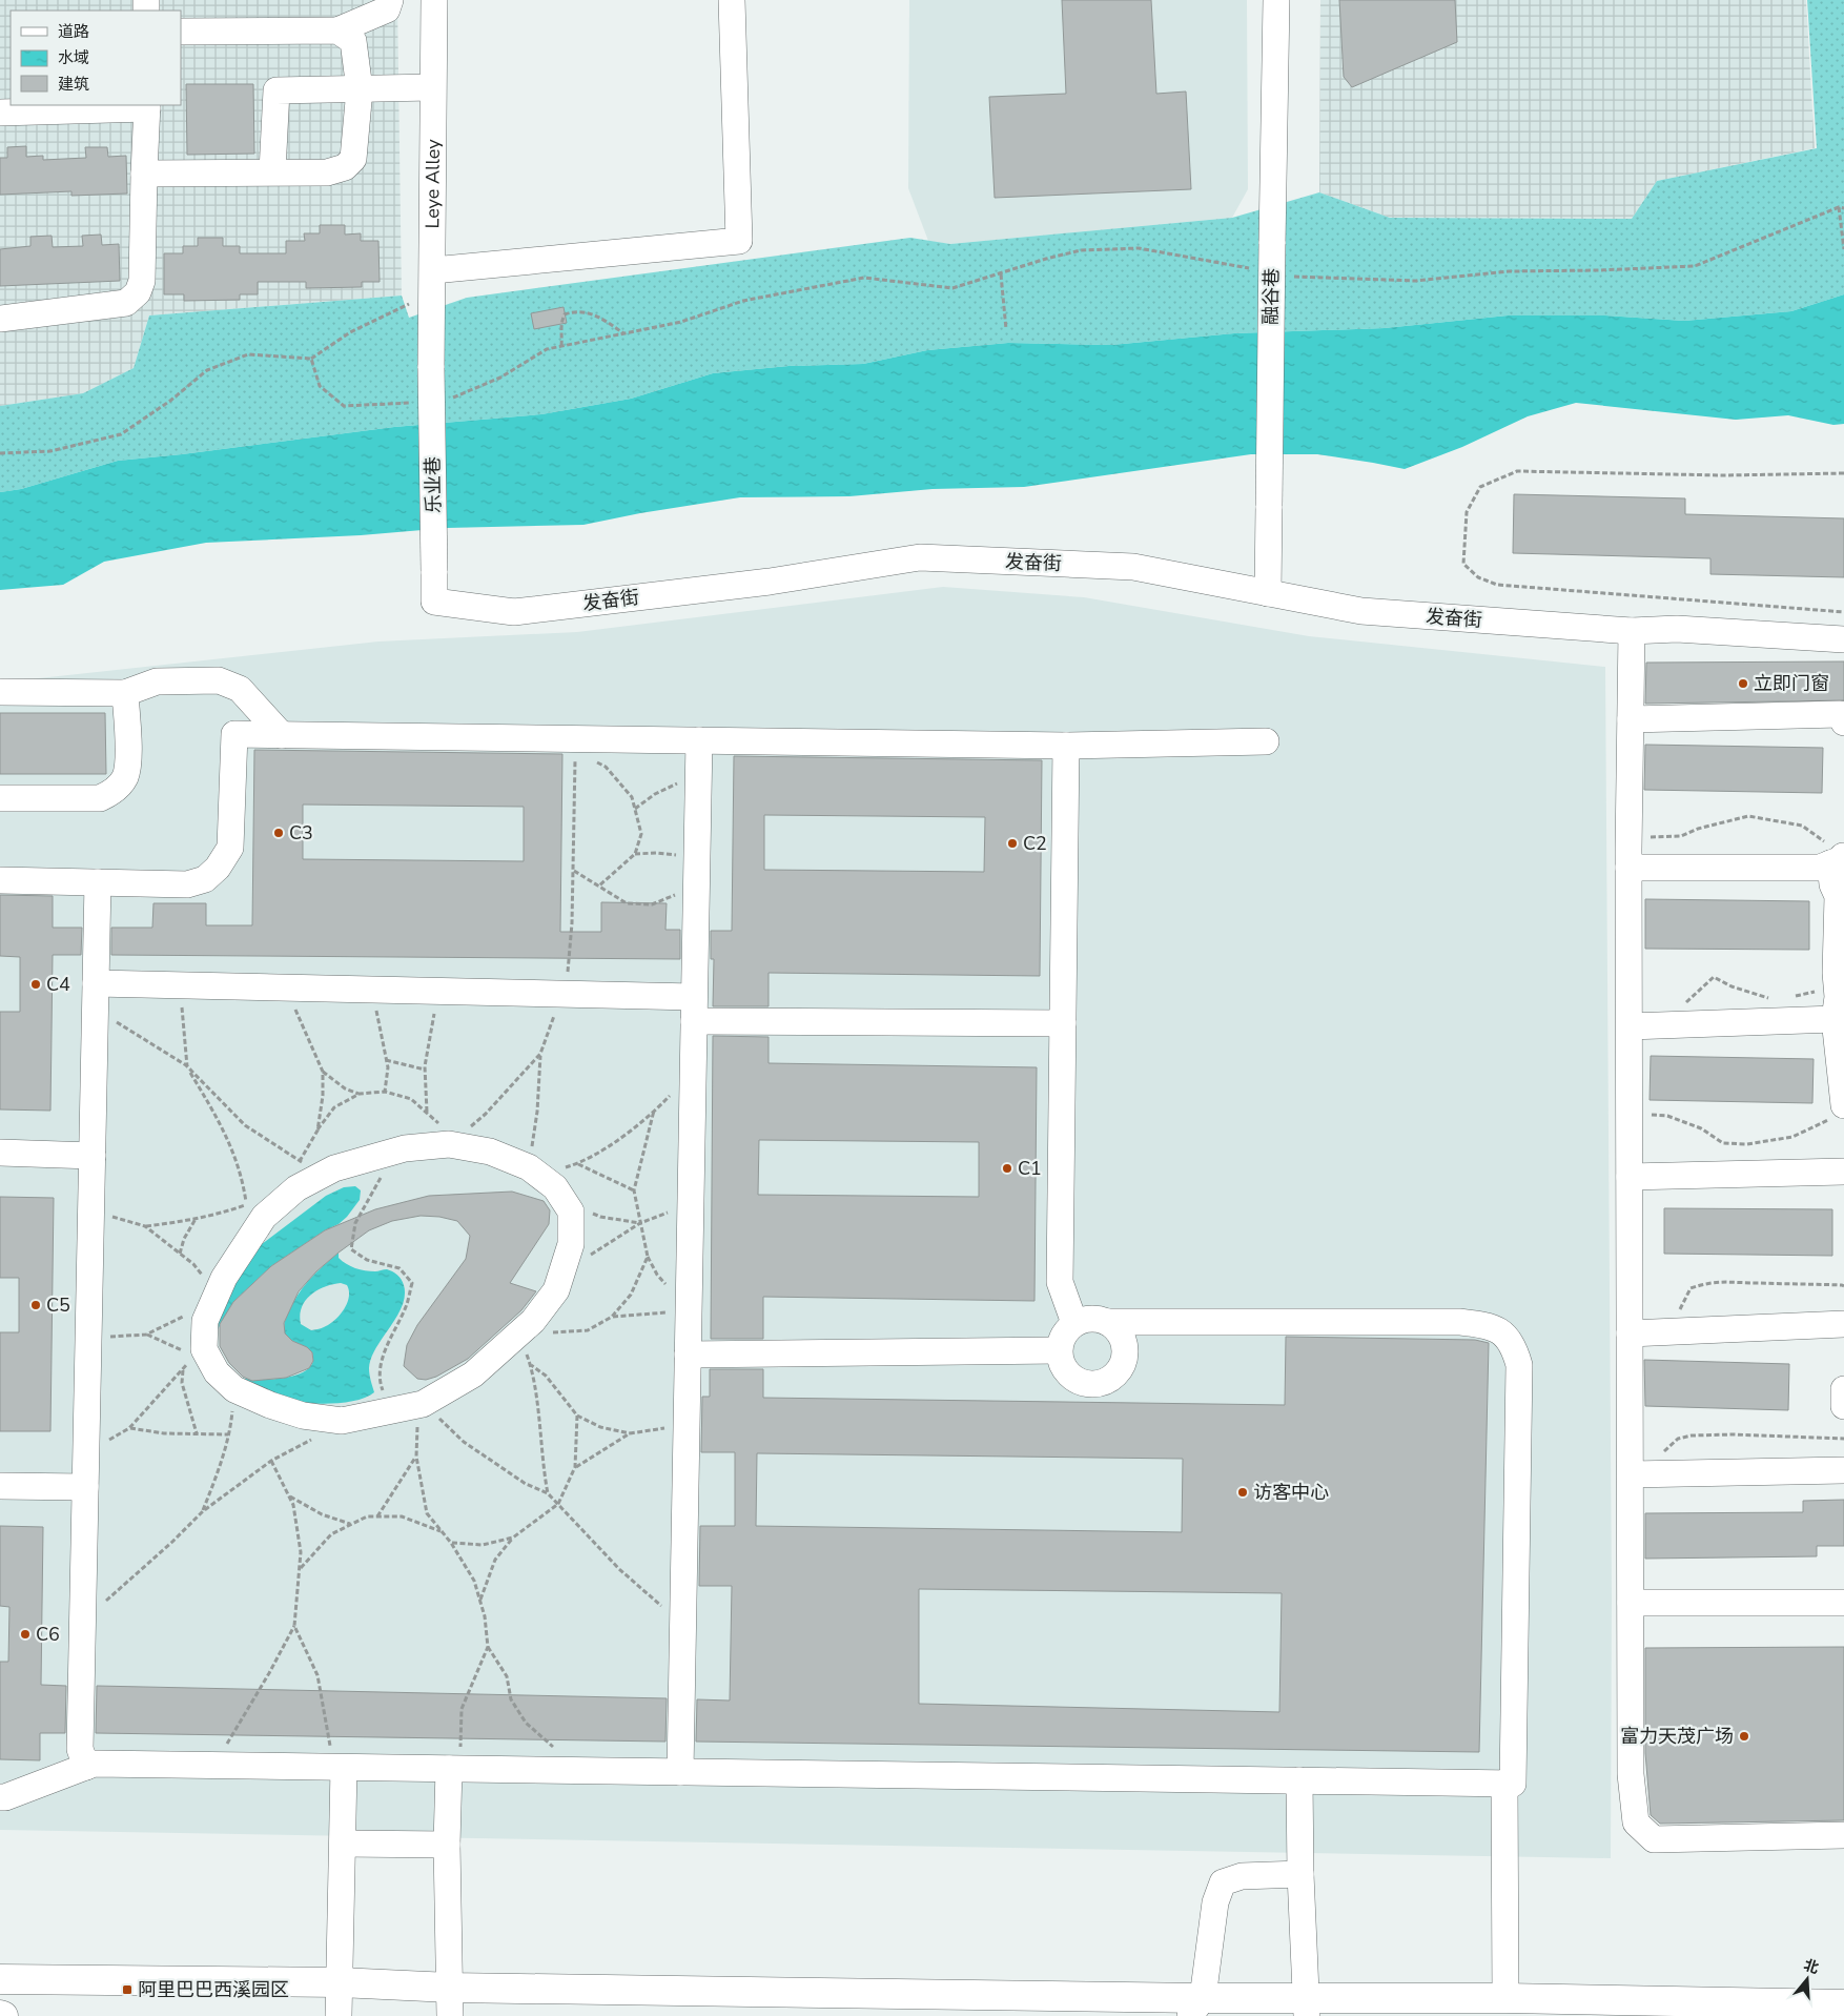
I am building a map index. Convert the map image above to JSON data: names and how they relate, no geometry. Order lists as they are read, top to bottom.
{
  "streets": {
    "street": [
      "Leye Alley",
      "融谷巷",
      "乐业巷",
      "发奋街"
    ]
  },
  "crossings": [
    ["Leye Alley", "乐业巷"],
    ["融谷巷", "发奋街"],
    ["乐业巷", "发奋街"]
  ],
  "places": {
    "other": [
      "立即门窗",
      "C3",
      "C2",
      "C4",
      "C1",
      "C5",
      "访客中心",
      "C6",
      "富力天茂广场"
    ],
    "transit": ["阿里巴巴西溪园区"]
  },
  "legend": ["道路", "水域", "建筑"],
  "north": "top"
}
